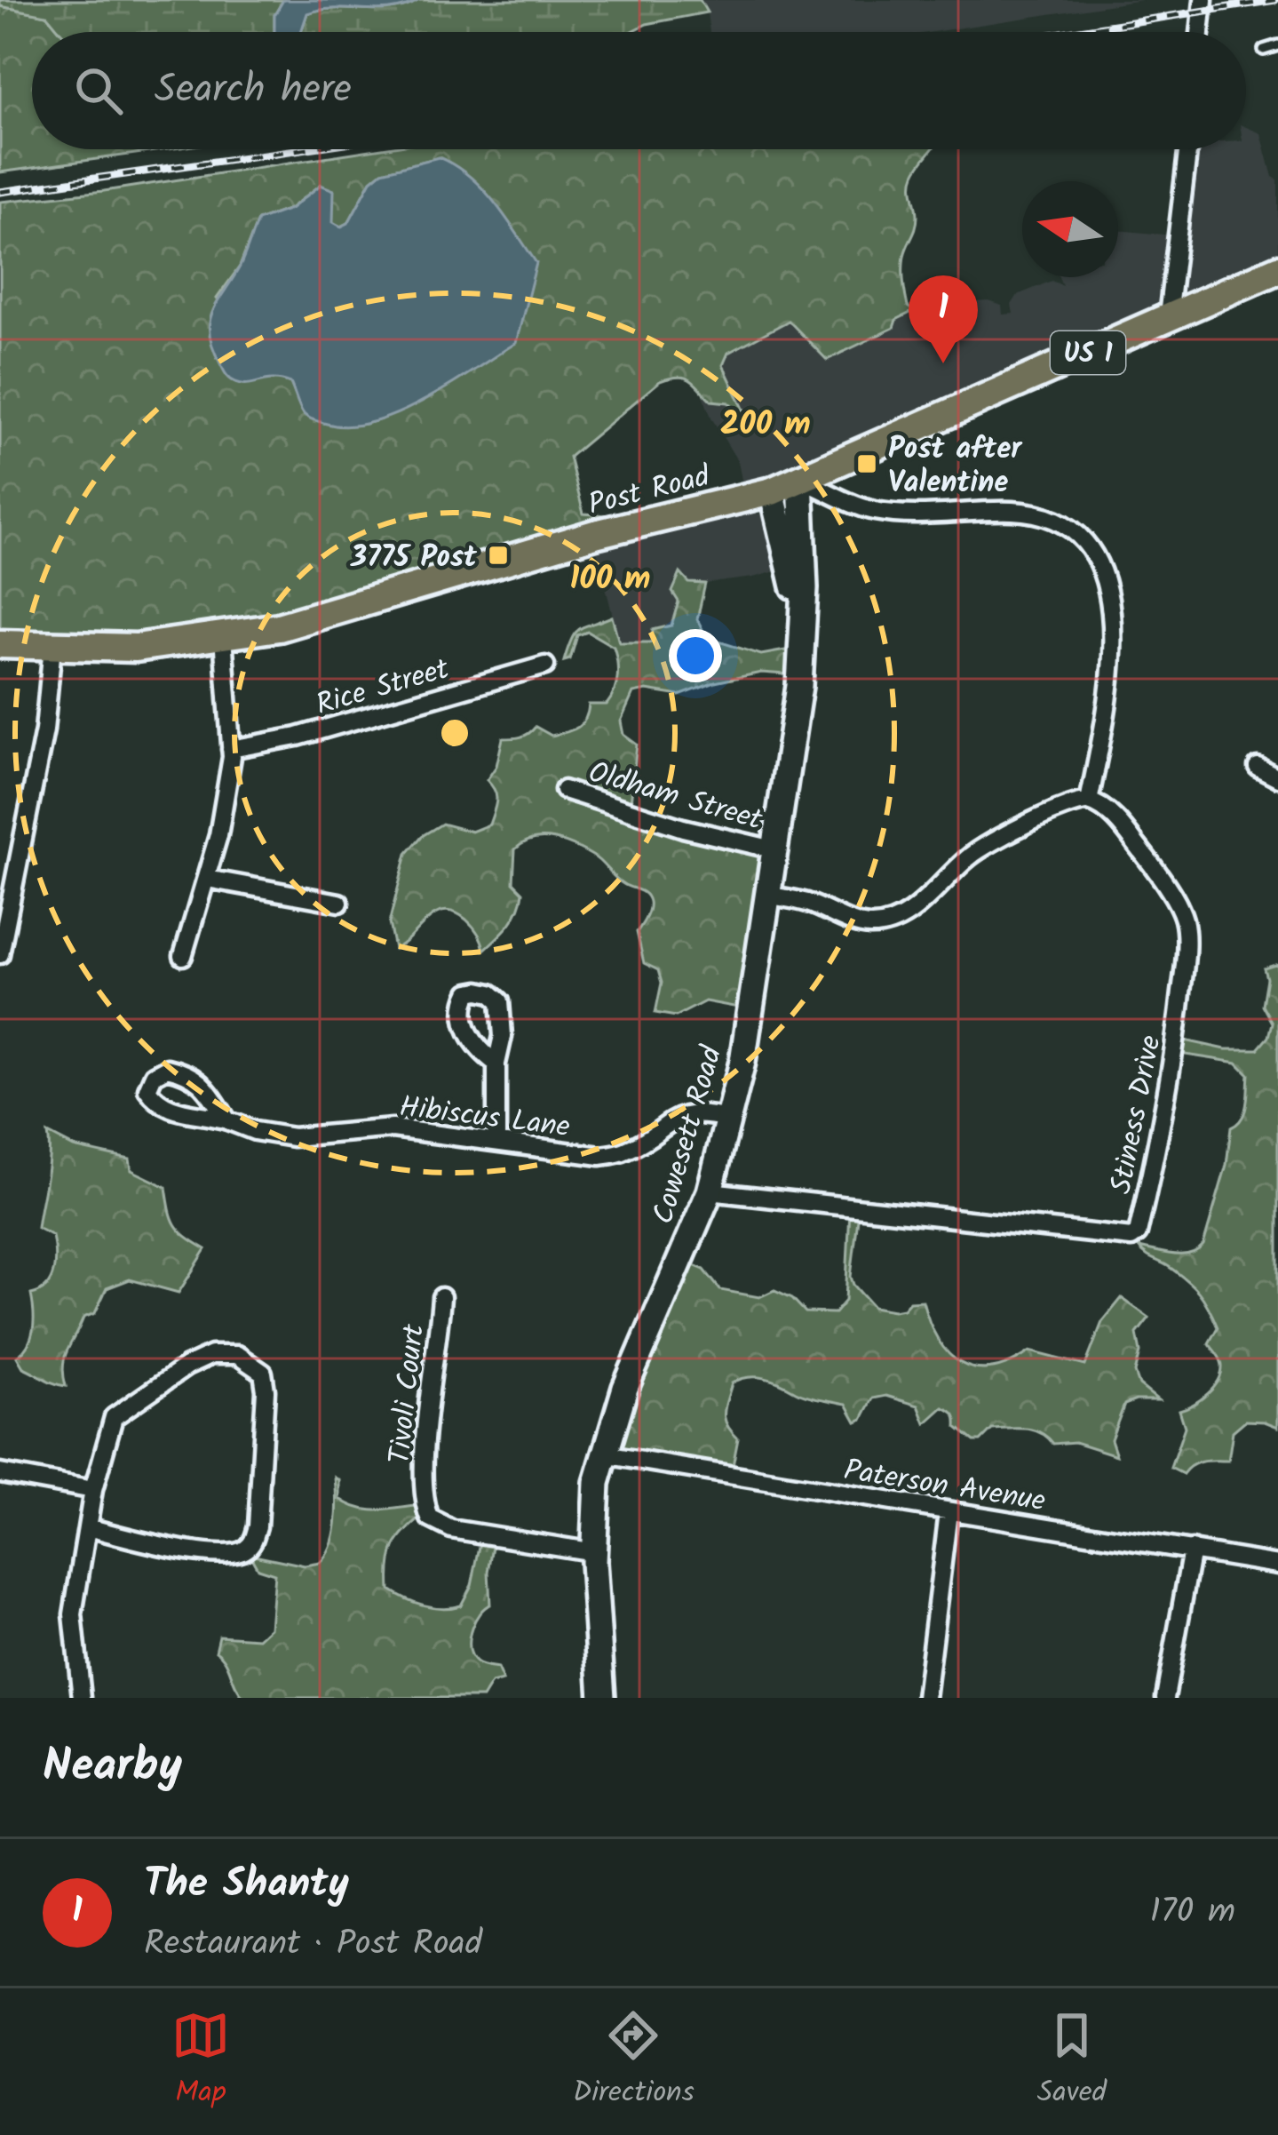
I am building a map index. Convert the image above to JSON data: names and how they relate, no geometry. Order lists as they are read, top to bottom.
{
  "streets": {
    "main road": ["US 1", "Post Road", "Cowesett Road"],
    "street": [
      "Rice Street",
      "Oldham Street",
      "Stiness Drive",
      "Hibiscus Lane",
      "Tivoli Court",
      "Paterson Avenue"
    ]
  },
  "crossings": [
    ["Post Road", "Cowesett Road"],
    ["Oldham Street", "Cowesett Road"],
    ["Stiness Drive", "Cowesett Road"],
    ["Hibiscus Lane", "Cowesett Road"],
    ["Cowesett Road", "Tivoli Court"],
    ["Cowesett Road", "Paterson Avenue"]
  ],
  "places": {
    "transit": ["Post after Valentine", "3775 Post"]
  },
  "north": "left",
  "page": {
    "search": "Search here",
    "pins": "1",
    "heading": "Nearby",
    "list": [
      {
        "mark": "1",
        "name": "The Shanty",
        "note": "Restaurant · Post Road",
        "value": "170 m"
      }
    ],
    "nav": ["Map", "Directions", "Saved"]
  },
  "rings": ["200 m", "100 m"]
}
